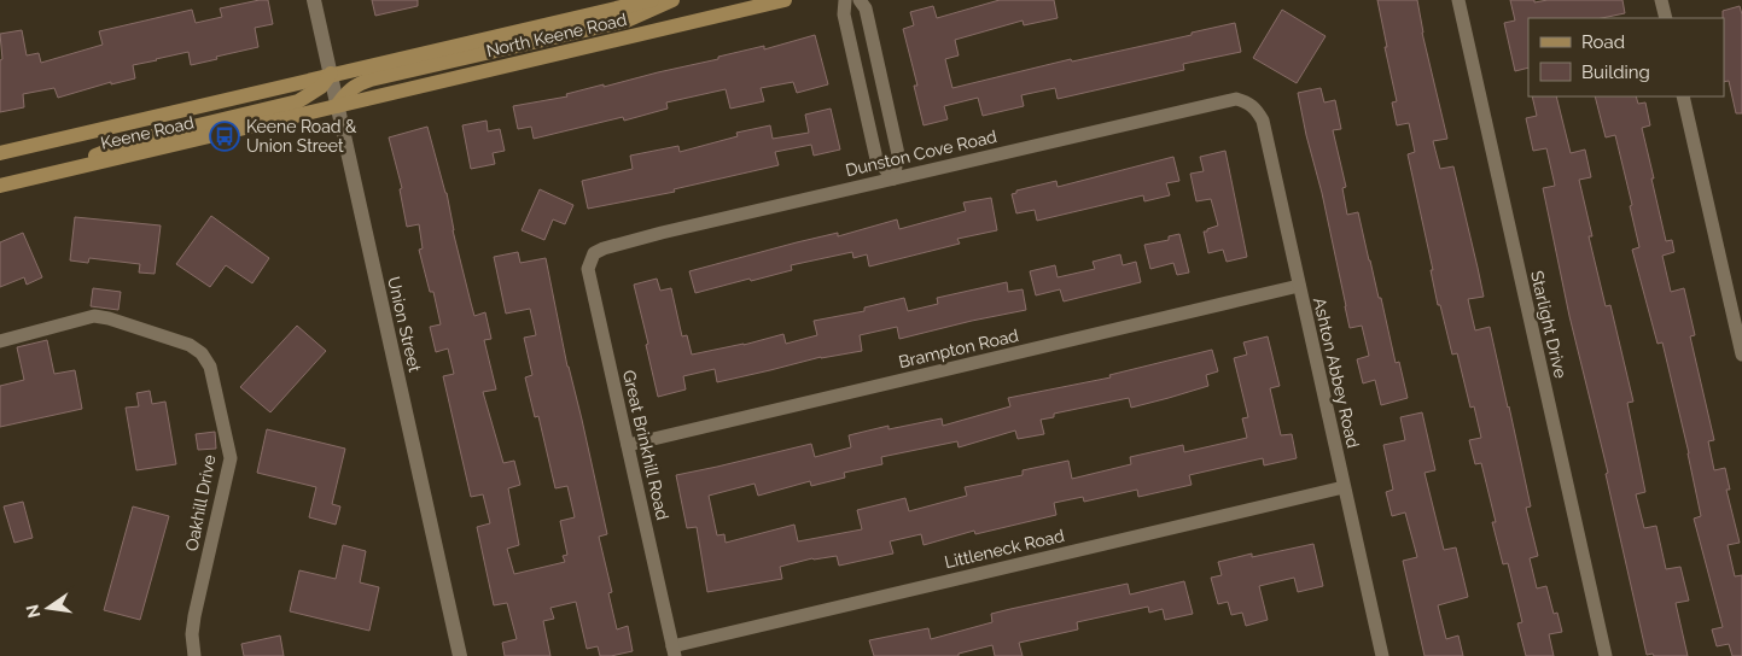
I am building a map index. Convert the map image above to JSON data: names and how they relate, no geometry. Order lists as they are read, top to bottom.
{
  "streets": {
    "main road": ["North Keene Road", "Keene Road"],
    "street": [
      "Dunston Cove Road",
      "Union Street",
      "Starlight Drive",
      "Brampton Road",
      "Ashton Abbey Road",
      "Great Brinkhill Road",
      "Oakhill Drive",
      "Littleneck Road"
    ]
  },
  "crossings": [
    ["North Keene Road", "Keene Road"],
    ["North Keene Road", "Union Street"],
    ["Keene Road", "Union Street"],
    ["Dunston Cove Road", "Ashton Abbey Road"],
    ["Dunston Cove Road", "Great Brinkhill Road"],
    ["Brampton Road", "Ashton Abbey Road"],
    ["Brampton Road", "Great Brinkhill Road"],
    ["Ashton Abbey Road", "Littleneck Road"],
    ["Great Brinkhill Road", "Littleneck Road"]
  ],
  "places": {
    "bus stop": ["Keene Road & Union Street"]
  },
  "legend": ["Road", "Building"],
  "north": "left"
}
